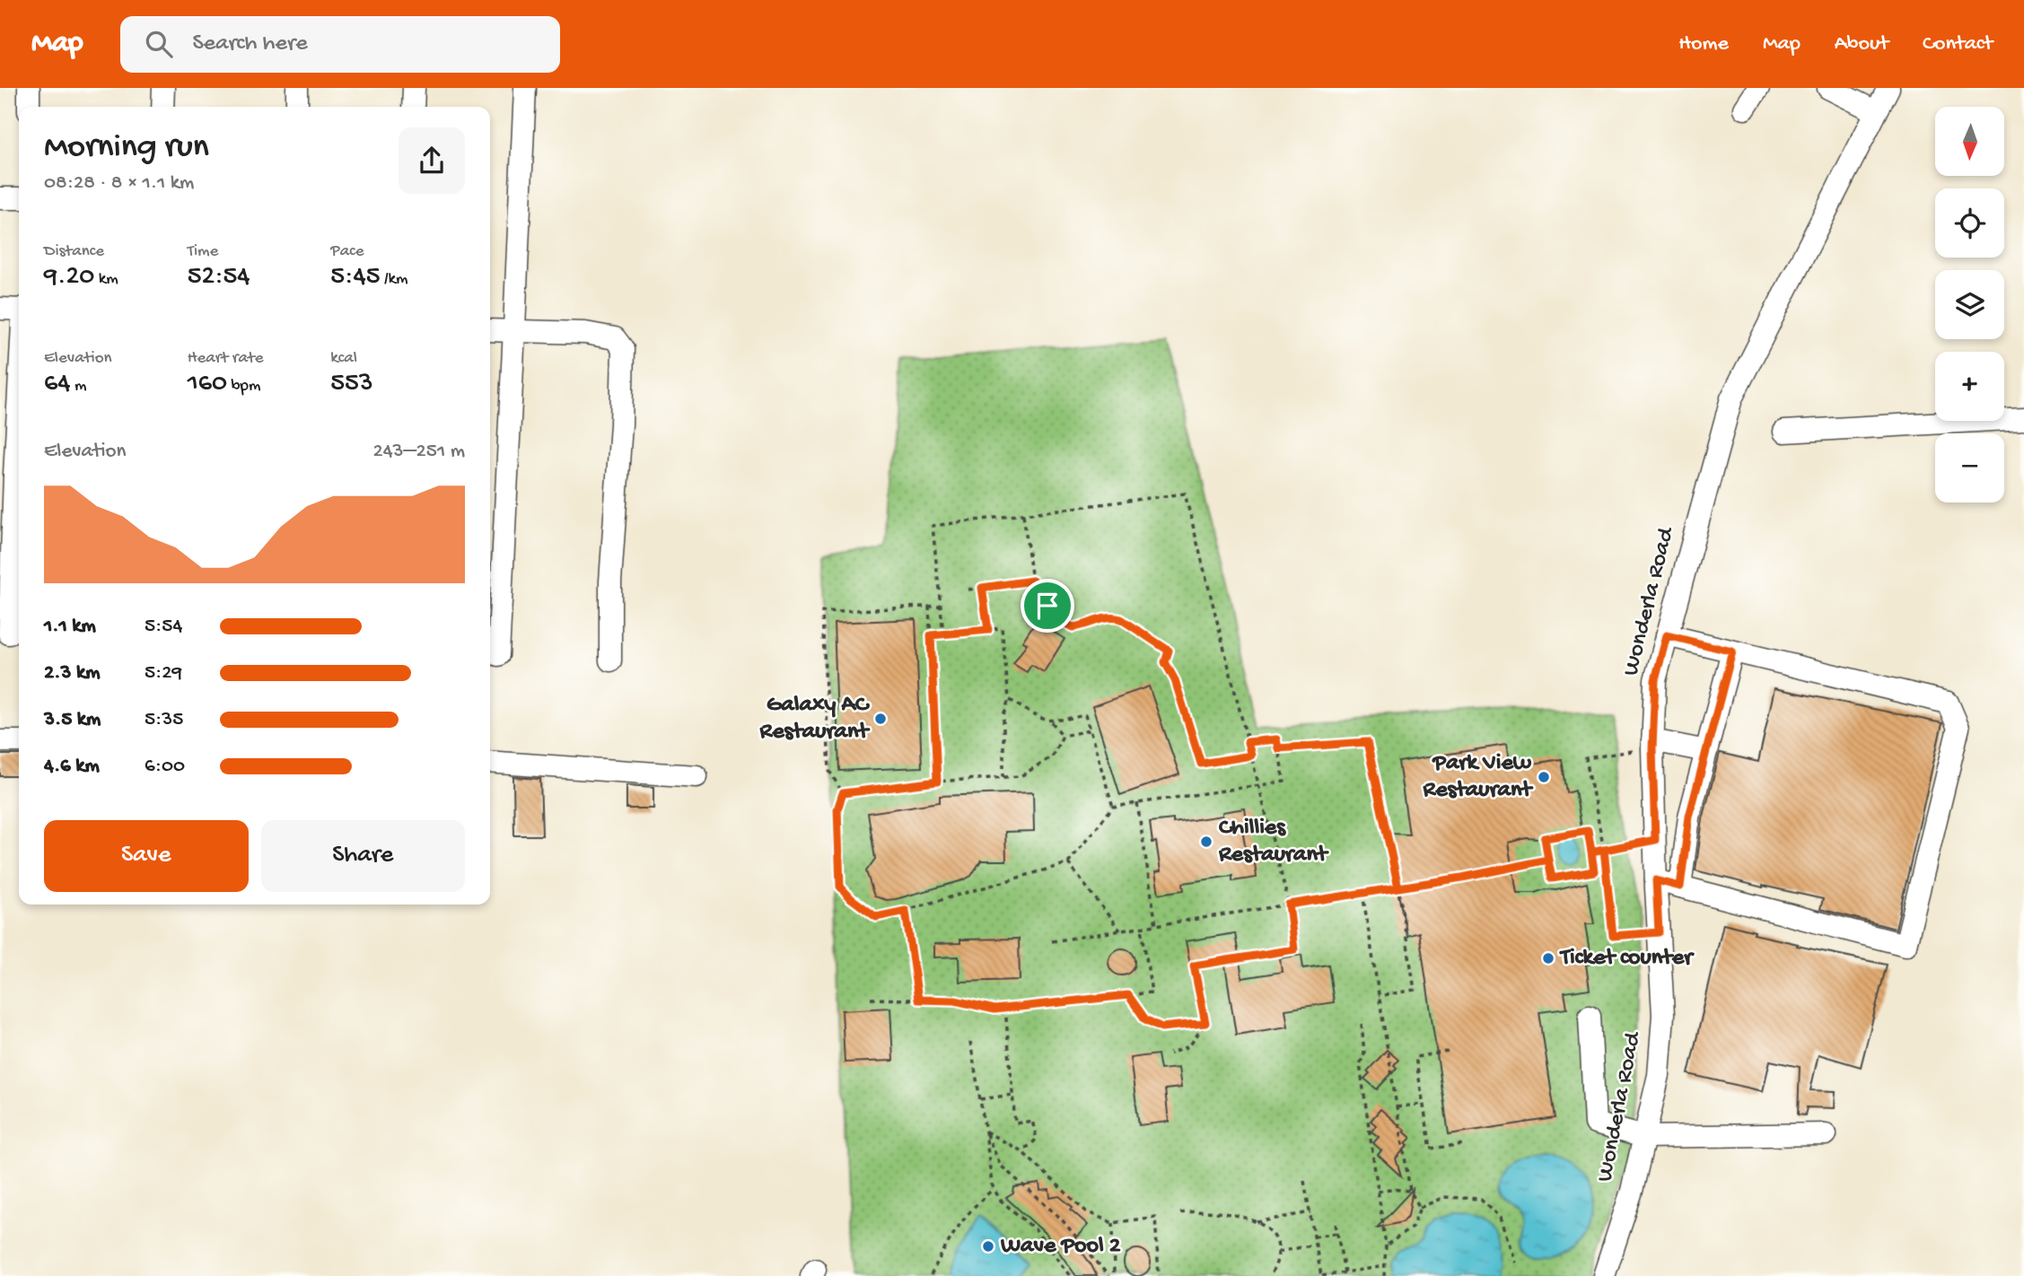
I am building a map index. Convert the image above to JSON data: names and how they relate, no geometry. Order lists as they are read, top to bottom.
{
  "streets": {
    "street": ["Wonderla Road"]
  },
  "places": [
    "Galaxy AC Restaurant",
    "Park View Restaurant",
    "Chillies Restaurant",
    "Ticket counter",
    "Wave Pool 2"
  ],
  "north": "bottom",
  "page": {
    "header": "Map",
    "search": "Search here",
    "nav": [
      "Home",
      "Map",
      "About",
      "Contact"
    ],
    "map_buttons": ["+", "−"],
    "heading": ["Morning run", "08:28 · 8 × 1.1 km"],
    "stats": [
      ["Distance", "9.20 km"],
      ["Time", "52:54"],
      ["Pace", "5:45 /km"],
      ["Elevation", "64 m"],
      ["Heart rate", "160 bpm"],
      ["kcal", "553"]
    ],
    "chart": ["Elevation", "243–251 m"],
    "list": [
      {
        "name": "1.1 km",
        "note": "5:54"
      },
      {
        "name": "2.3 km",
        "note": "5:29"
      },
      {
        "name": "3.5 km",
        "note": "5:35"
      },
      {
        "name": "4.6 km",
        "note": "6:00"
      }
    ],
    "buttons": ["Save", "Share"]
  }
}
